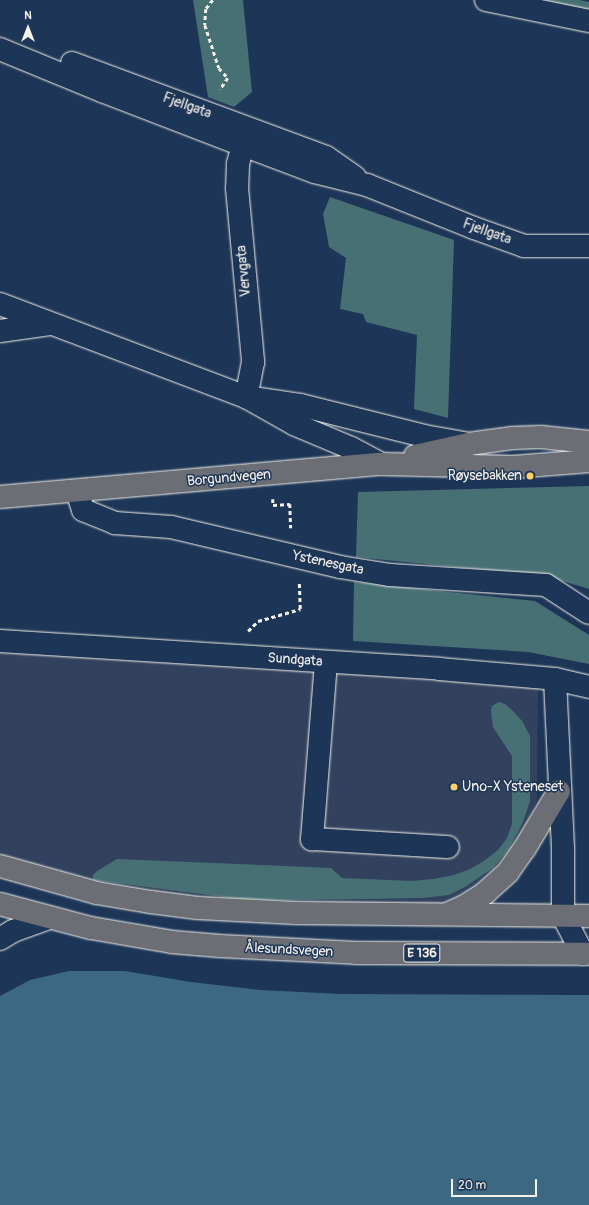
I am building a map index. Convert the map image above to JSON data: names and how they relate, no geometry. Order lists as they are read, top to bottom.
{
  "streets": {
    "main road": ["Borgundvegen", "Ålesundsvegen", "E 136"],
    "street": [
      "Fjellgata",
      "Vervgata",
      "Ystenesgata",
      "Sundgata"
    ]
  },
  "crossings": [
    ["Fjellgata", "Vervgata"],
    ["Vervgata", "Borgundvegen"],
    ["Borgundvegen", "Ystenesgata"],
    ["Sundgata", "Ålesundsvegen"]
  ],
  "places": ["Røysebakken", "Uno-X Ysteneset"],
  "scale_bar": "20 m",
  "north": "top"
}
